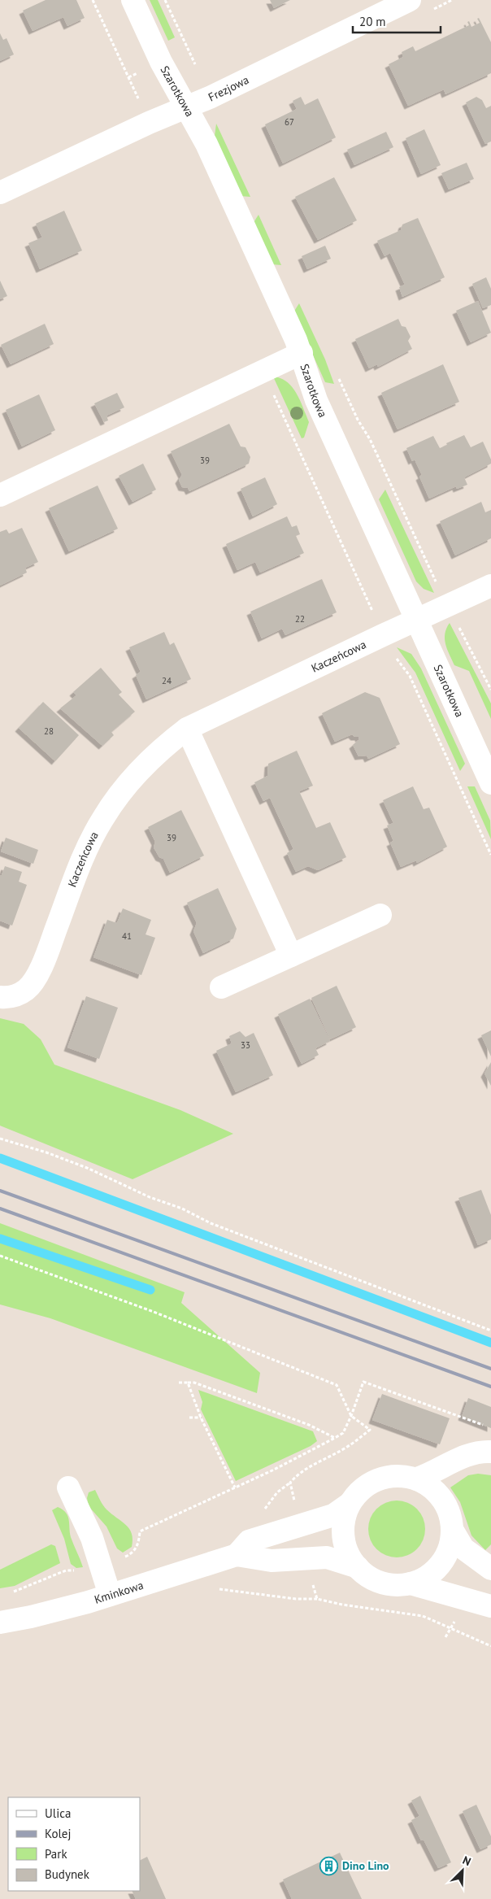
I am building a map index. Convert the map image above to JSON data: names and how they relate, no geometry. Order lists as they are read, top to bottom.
{
  "streets": {
    "street": [
      "Frezjowa",
      "Szarotkowa",
      "Kaczeńcowa",
      "Kminkowa"
    ]
  },
  "crossings": [
    ["Frezjowa", "Szarotkowa"],
    ["Szarotkowa", "Kaczeńcowa"]
  ],
  "places": {
    "building": ["Dino Lino"]
  },
  "house_numbers": [
    "67",
    "39",
    "22",
    "24",
    "28",
    "39",
    "41",
    "33"
  ],
  "legend": [
    "Ulica",
    "Kolej",
    "Park",
    "Budynek"
  ],
  "scale_bar": "20 m",
  "north": "top right"
}
